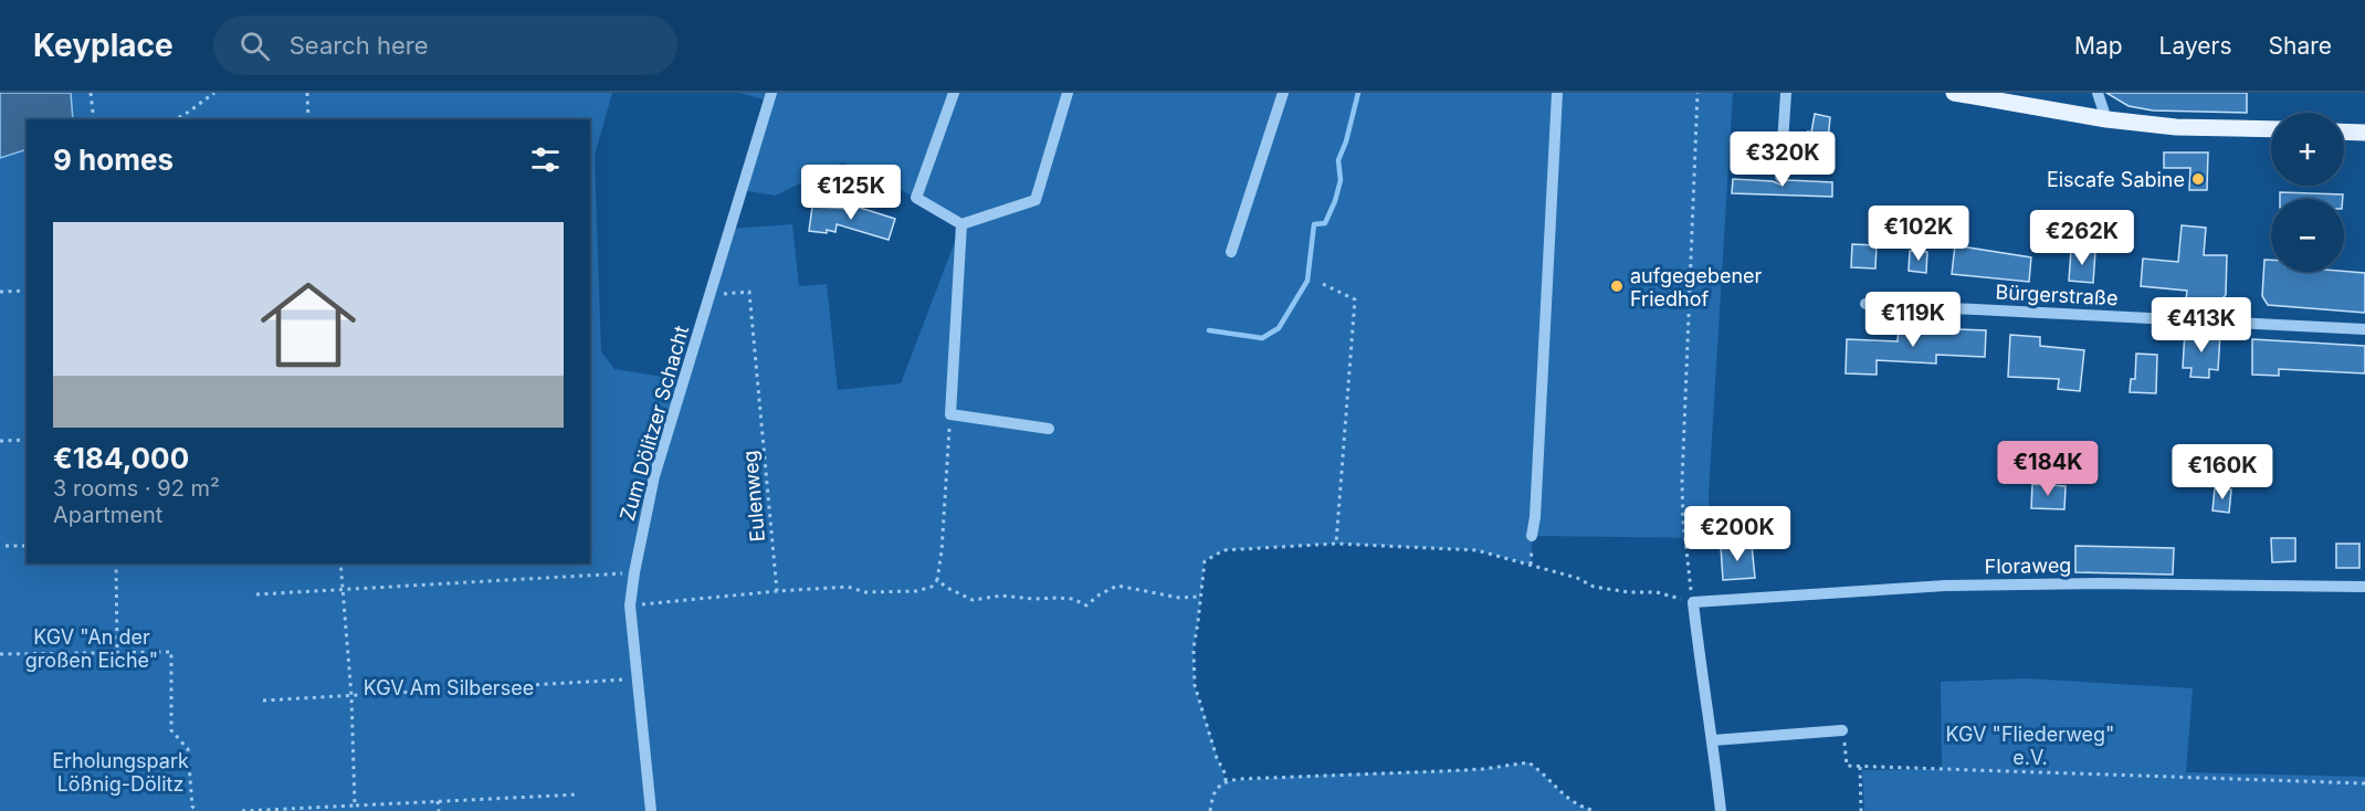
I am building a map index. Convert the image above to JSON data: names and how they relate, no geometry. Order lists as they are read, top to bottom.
{
  "streets": {
    "street": ["Bürgerstraße", "Zum Dölitzer Schacht", "Floraweg"],
    "path": ["Eulenweg"]
  },
  "crossings": [
    ["Zum Dölitzer Schacht", "Eulenweg"]
  ],
  "parks": [
    "KGV \"An der großen Eiche\"",
    "KGV Am Silbersee",
    "KGV \"Fliederweg\" e.V.",
    "Erholungspark Lößnig-Dölitz"
  ],
  "places": ["Eiscafe Sabine", "aufgegebener Friedhof"],
  "page": {
    "header": "Keyplace",
    "search": "Search here",
    "nav": ["Map", "Layers", "Share"],
    "map_buttons": ["+", "−"],
    "heading": "9 homes",
    "price": [
      "€320K",
      "€125K",
      "€102K",
      "€262K",
      "€119K",
      "€413K",
      "€184K",
      "€160K",
      "€200K"
    ],
    "list": [
      {
        "name": "€184,000",
        "note": "3 rooms · 92 m² · Apartment"
      }
    ]
  }
}
